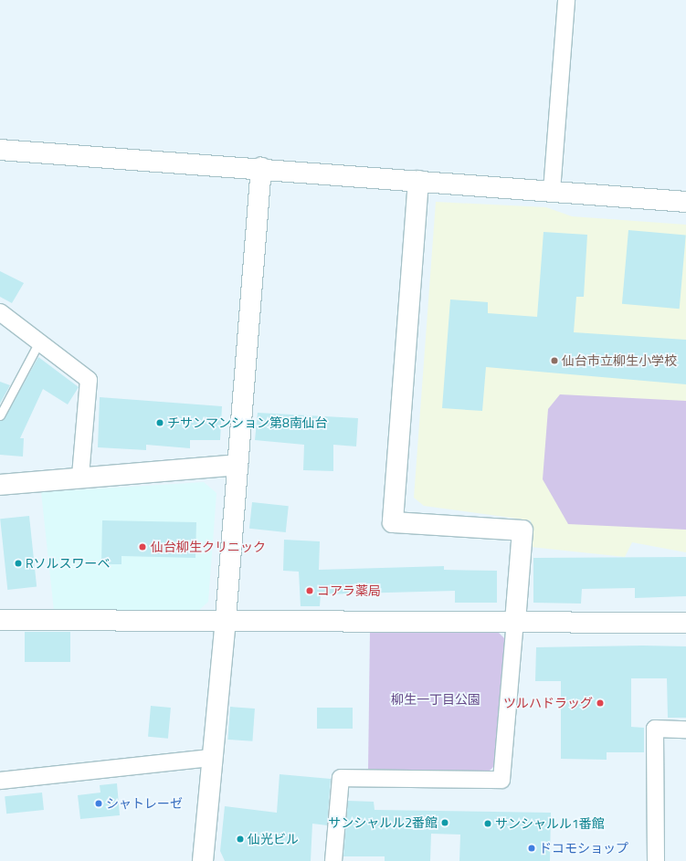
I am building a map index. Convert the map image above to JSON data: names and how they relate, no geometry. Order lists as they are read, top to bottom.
{
  "parks": ["柳生一丁目公園"],
  "places": [
    "仙台市立柳生小学校",
    "チサンマンション第8南仙台",
    "仙台柳生クリニック",
    "Rソルスワーベ",
    "コアラ薬局",
    "ツルハドラッグ",
    "シャトレーゼ",
    "サンシャルル2番館",
    "サンシャルル1番館",
    "仙光ビル",
    "ドコモショップ"
  ]
}
